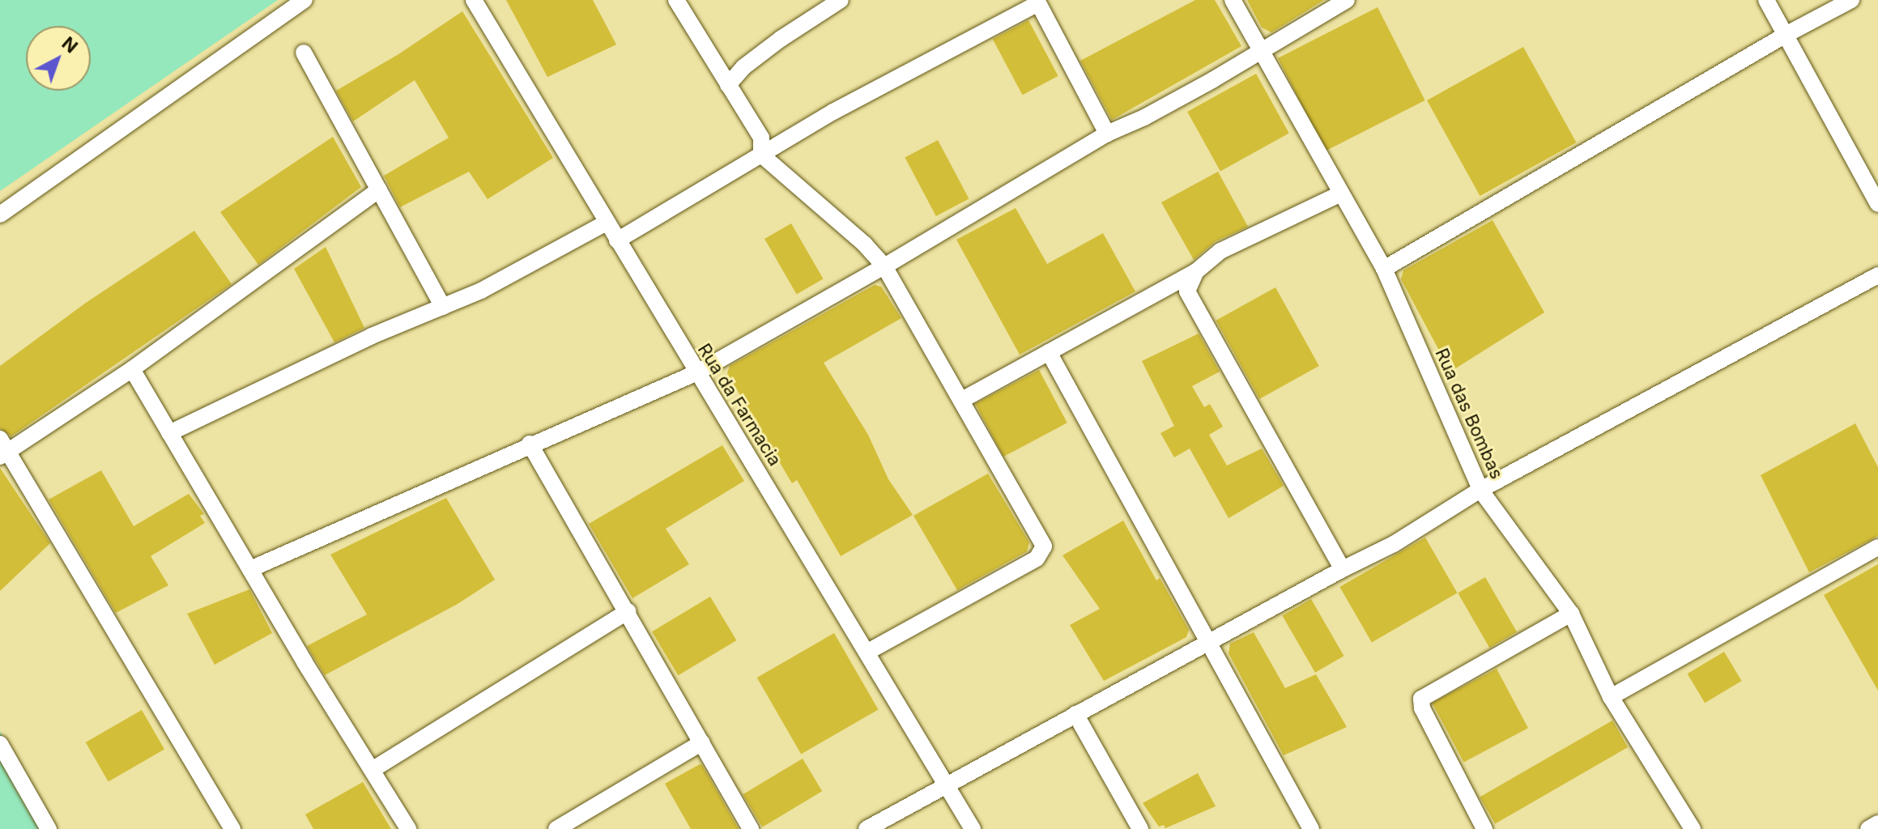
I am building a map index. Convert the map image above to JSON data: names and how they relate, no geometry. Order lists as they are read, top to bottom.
{
  "streets": {
    "street": ["Rua da Farmacia", "Rua das Bombas"]
  },
  "north": "top right"
}
